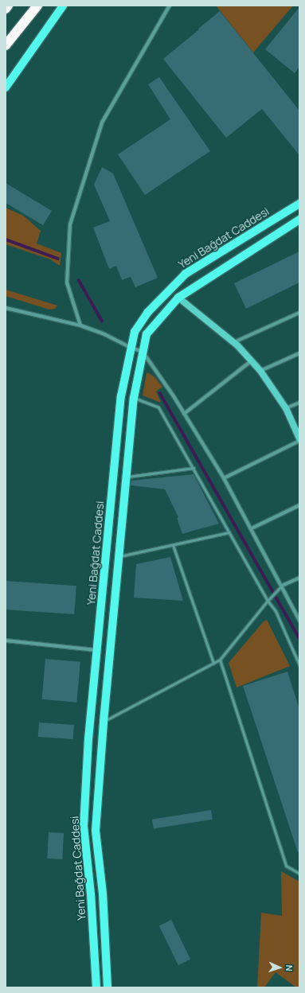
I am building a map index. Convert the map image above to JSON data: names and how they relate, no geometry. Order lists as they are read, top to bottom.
{
  "streets": {
    "main road": ["Yeni Bağdat Caddesi"]
  },
  "north": "right"
}
